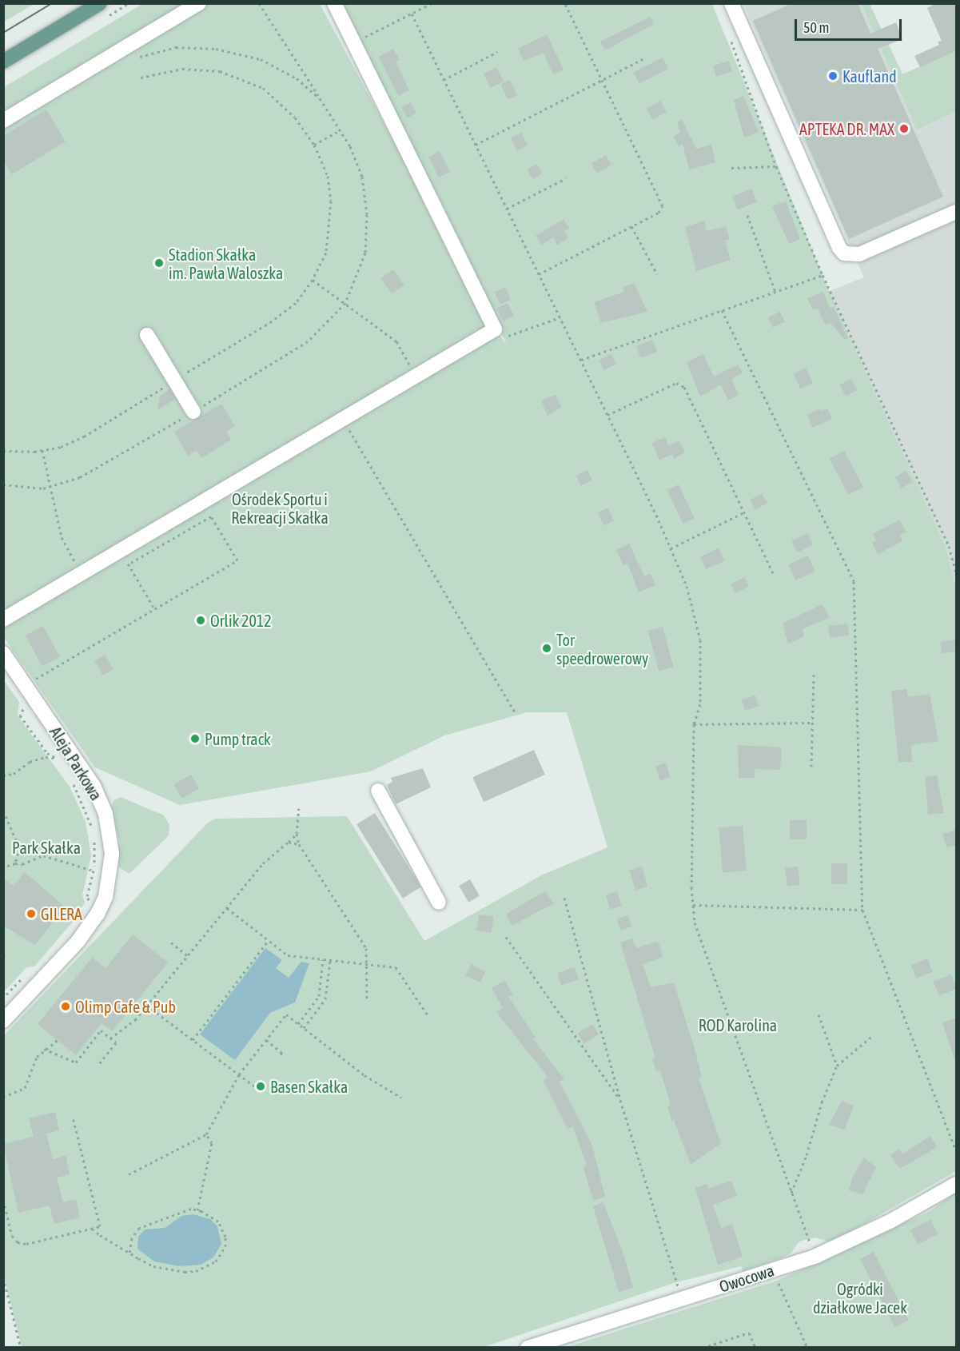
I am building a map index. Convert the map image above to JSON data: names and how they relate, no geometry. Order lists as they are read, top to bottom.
{
  "streets": {
    "street": ["Aleja Parkowa", "Owocowa"]
  },
  "parks": [
    "Ośrodek Sportu i Rekreacji Skałka",
    "Park Skałka",
    "ROD Karolina",
    "Ogródki działkowe Jacek"
  ],
  "places": [
    "Kaufland",
    "APTEKA DR. MAX",
    "Stadion Skałka im. Pawła Waloszka",
    "Orlik 2012",
    "Tor speedrowerowy",
    "Pump track",
    "GILERA",
    "Olimp Cafe & Pub",
    "Basen Skałka"
  ],
  "scale_bar": "50 m"
}
